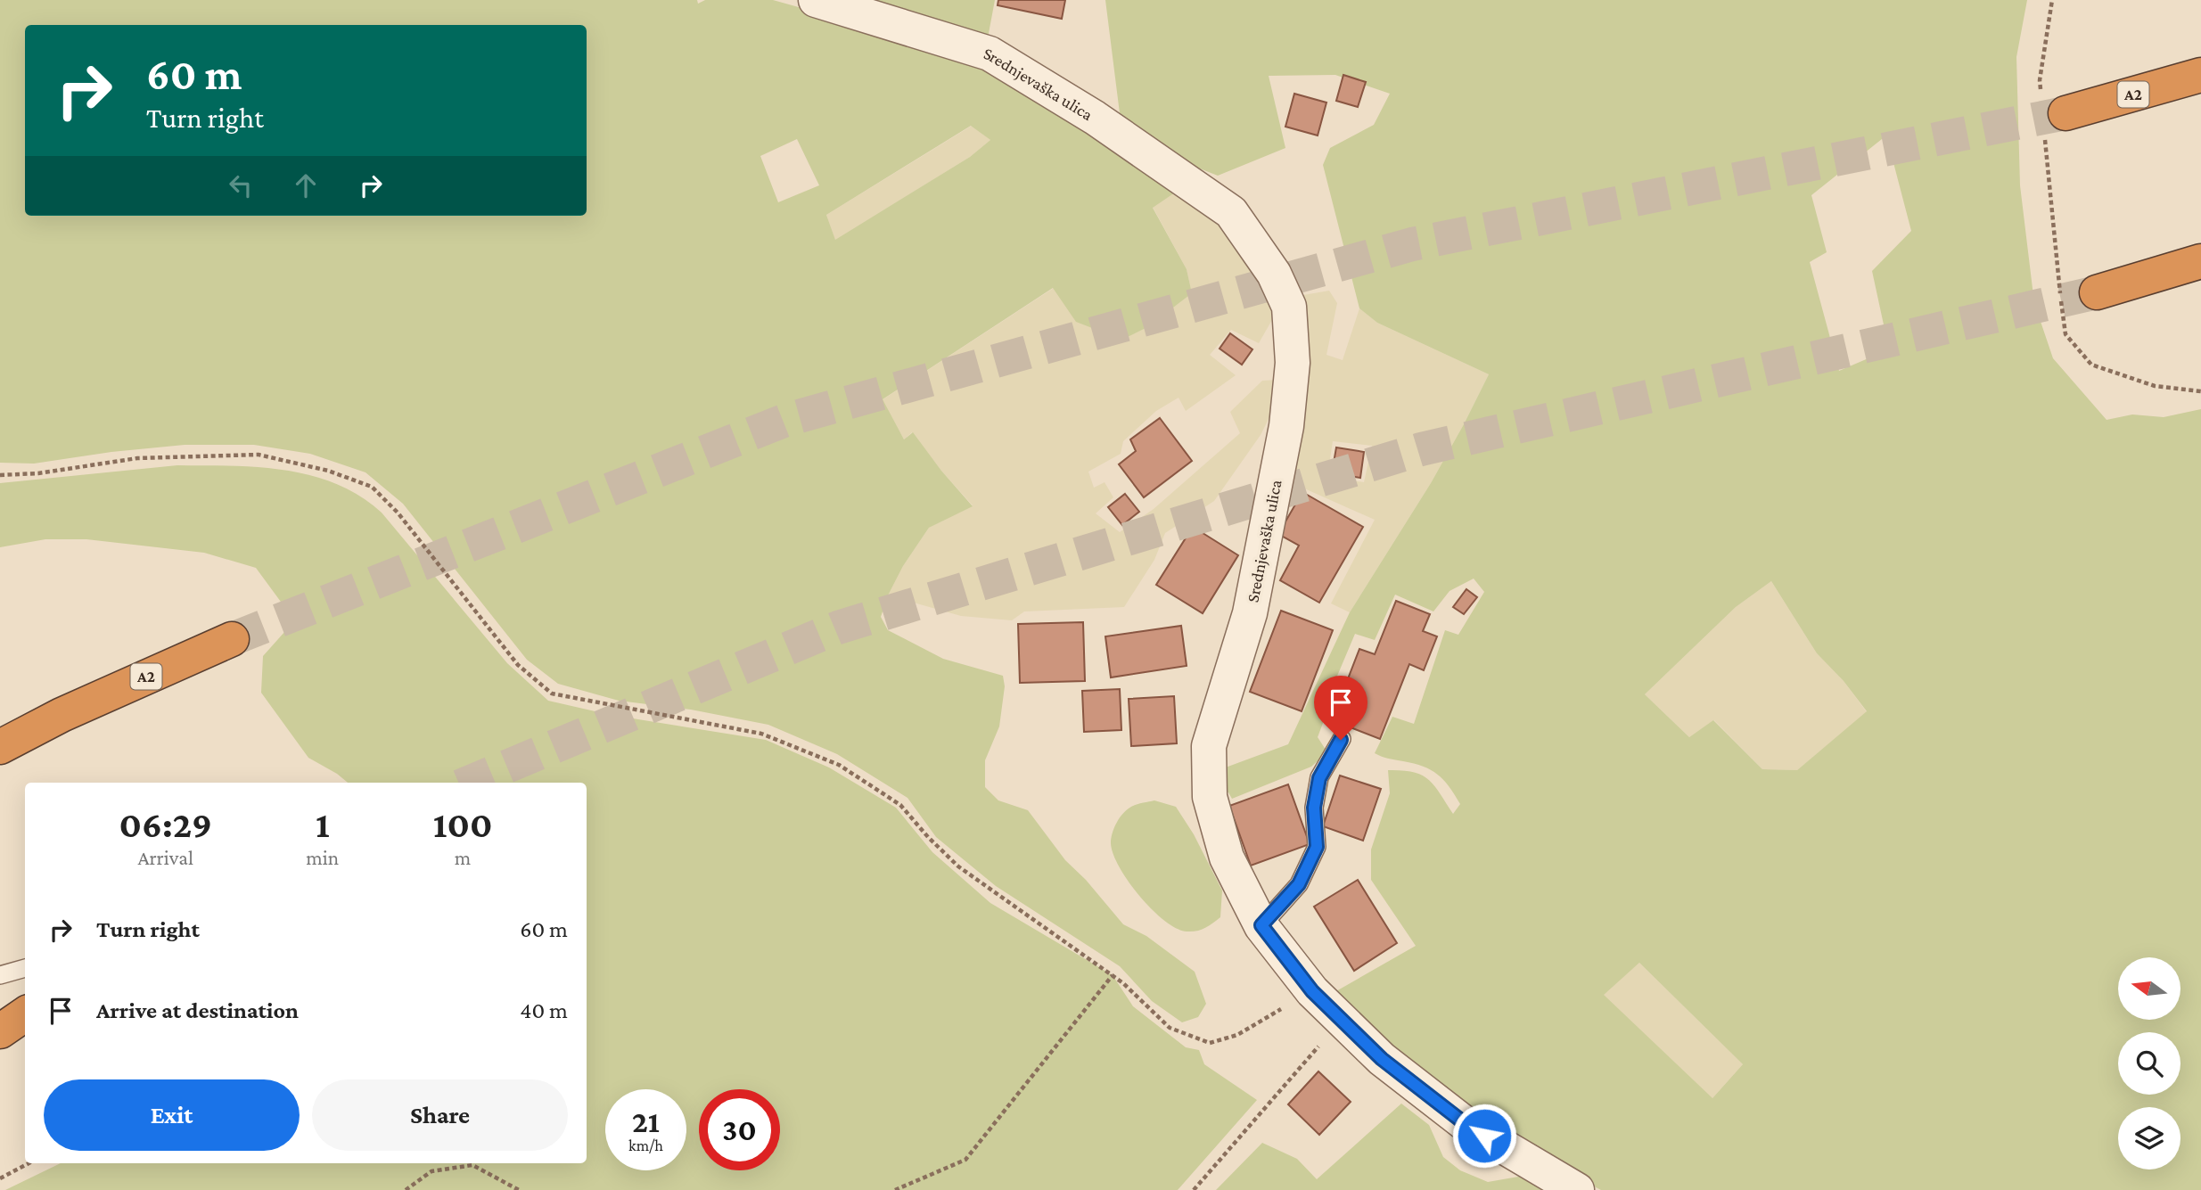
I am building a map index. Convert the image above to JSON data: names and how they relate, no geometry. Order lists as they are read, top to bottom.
{
  "streets": {
    "highway": ["A2"],
    "street": ["Srednjevaška ulica"]
  },
  "north": "left",
  "page": {
    "turn": ["60 m", "Turn right"],
    "eta": [
      "06:29",
      "Arrival",
      "1",
      "min",
      "100",
      "m"
    ],
    "list": [
      {
        "name": "Turn right",
        "value": "60 m"
      },
      {
        "name": "Arrive at destination",
        "value": "40 m"
      }
    ],
    "buttons": ["Exit", "Share"],
    "speed": "21 km/h",
    "limit": "30"
  }
}
